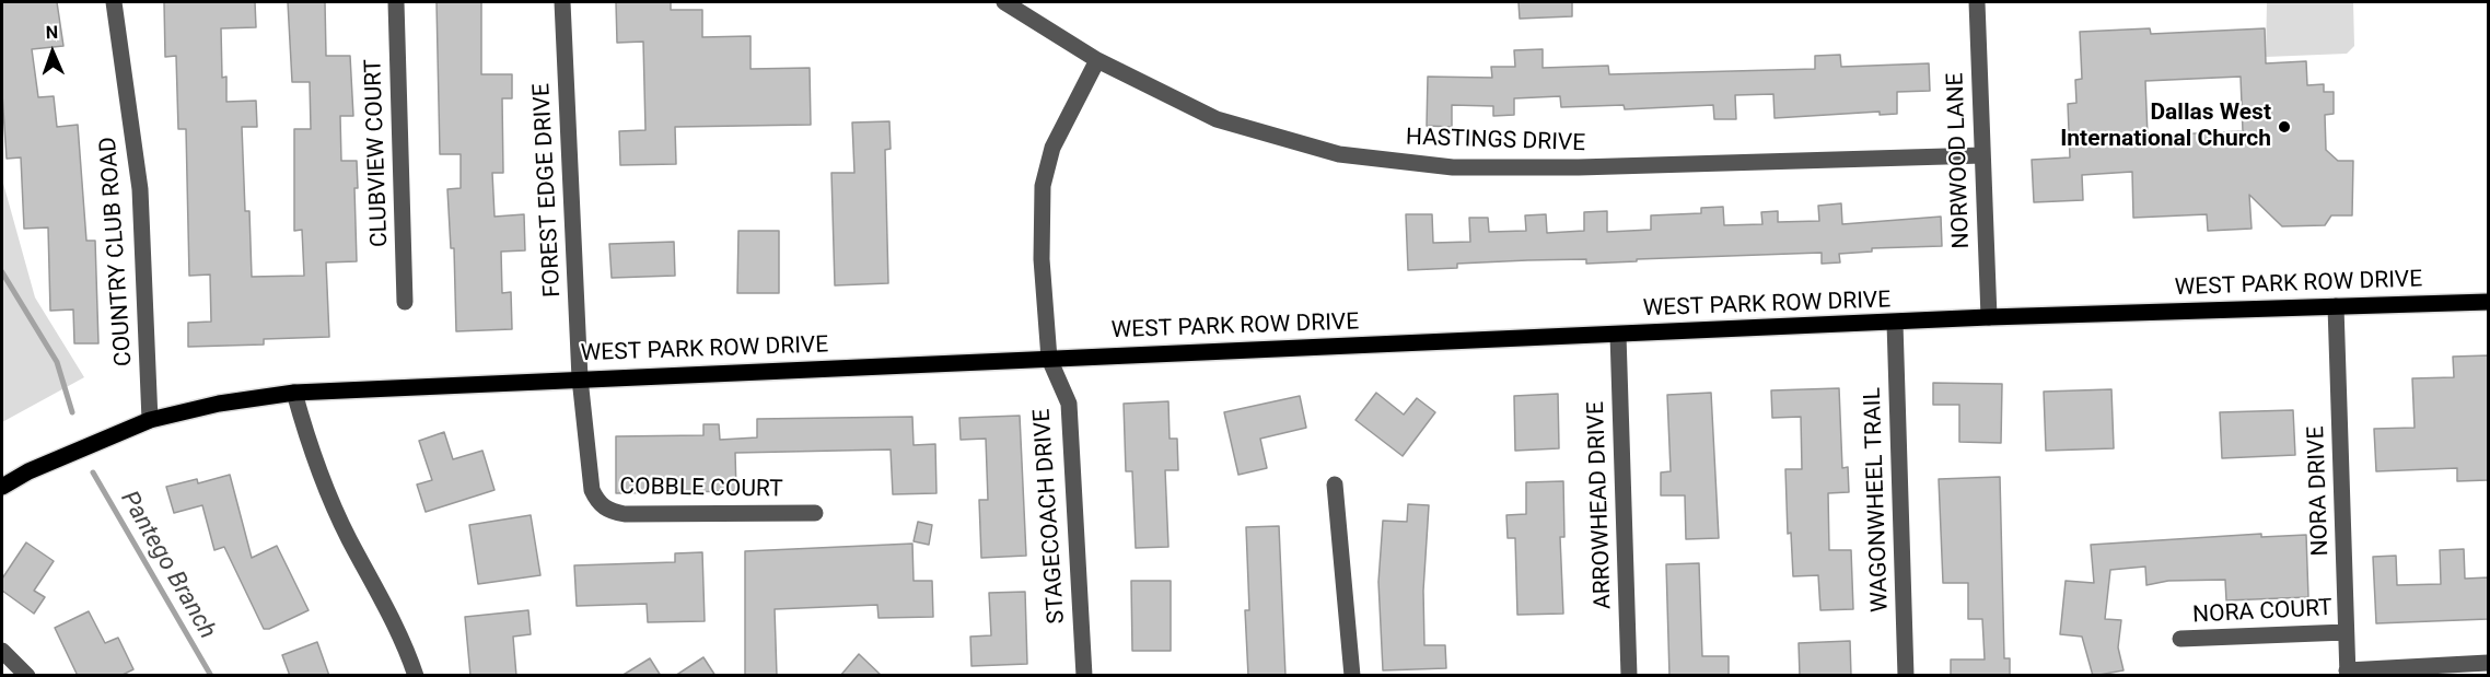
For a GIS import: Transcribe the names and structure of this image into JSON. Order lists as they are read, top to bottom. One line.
{"streets":{"main road":["WEST PARK ROW DRIVE"],"street":["HASTINGS DRIVE","CLUBVIEW COURT","NORWOOD LANE","FOREST EDGE DRIVE","COUNTRY CLUB ROAD","COBBLE COURT","NORA DRIVE","WAGONWHEEL TRAIL","ARROWHEAD DRIVE","STAGECOACH DRIVE","NORA COURT"]},"crossings":[["HASTINGS DRIVE","NORWOOD LANE"],["HASTINGS DRIVE","STAGECOACH DRIVE"],["NORWOOD LANE","WEST PARK ROW DRIVE"],["FOREST EDGE DRIVE","WEST PARK ROW DRIVE"],["FOREST EDGE DRIVE","COBBLE COURT"],["COUNTRY CLUB ROAD","WEST PARK ROW DRIVE"],["WEST PARK ROW DRIVE","COBBLE COURT"],["WEST PARK ROW DRIVE","NORA DRIVE"],["WEST PARK ROW DRIVE","WAGONWHEEL TRAIL"],["WEST PARK ROW DRIVE","ARROWHEAD DRIVE"],["WEST PARK ROW DRIVE","STAGECOACH DRIVE"],["NORA DRIVE","NORA COURT"]],"water":["Pantego Branch"],"places":["Dallas West International Church"],"north":"top"}
